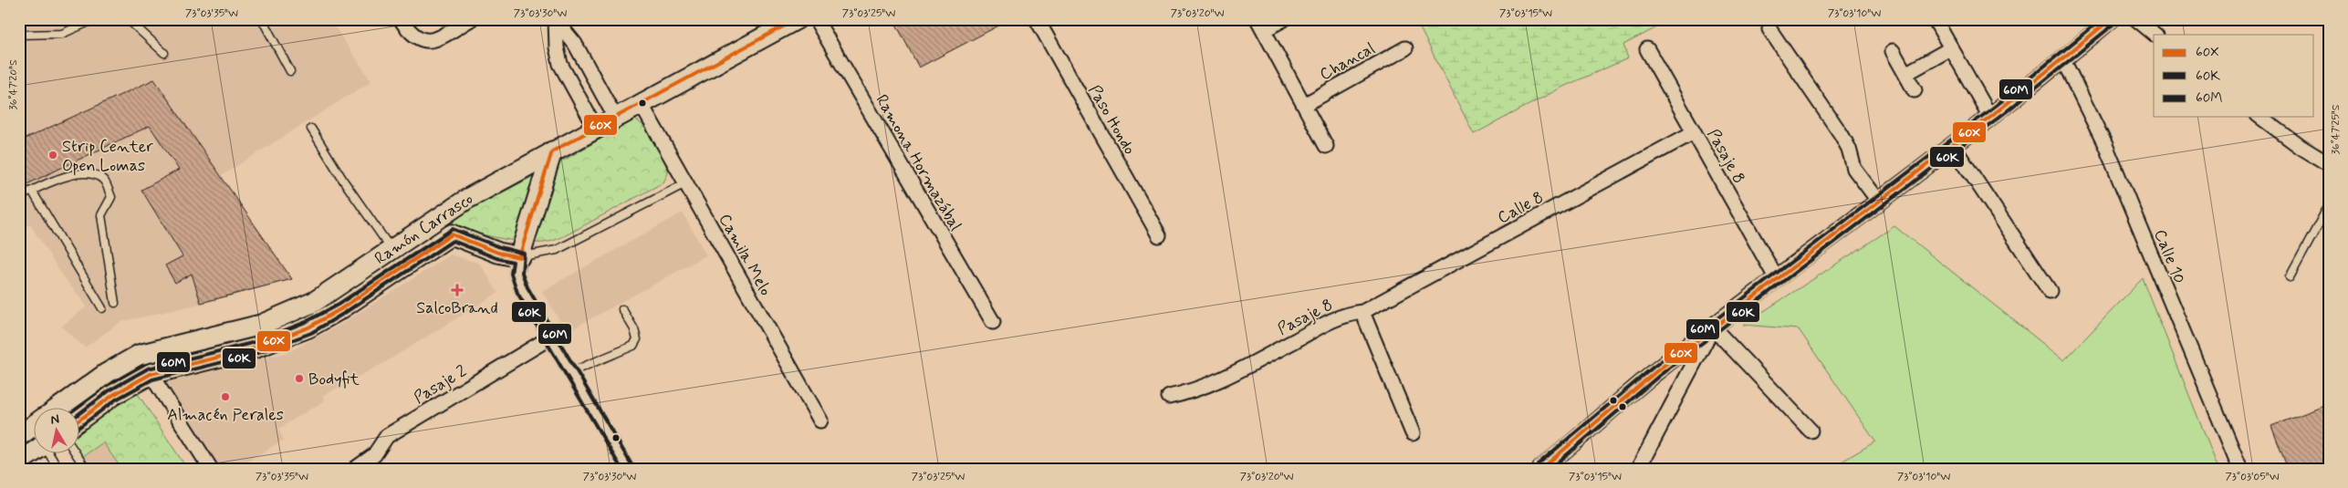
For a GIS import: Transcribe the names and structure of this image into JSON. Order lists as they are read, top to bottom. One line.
{"streets":{"main road":["Ramón Carrasco"],"street":["Chancal","Paso Hondo","Pasaje 8","Ramona Hormazábal","Calle 8","Camila Melo","Calle 10","Pasaje 2"]},"crossings":[["Pasaje 8","Calle 8"],["Ramón Carrasco","Camila Melo"]],"places":{"other":["Strip Center Open Lomas","Bodyfit","Almacén Perales"],"health":["SalcoBrand"]},"lines":["transit line 60X","transit line 60M","transit line 60K"],"legend":["60X","60K","60M"],"north":"top","coordinates":["73°03'35\"W","73°03'30\"W","73°03'25\"W","73°03'20\"W","73°03'15\"W","73°03'10\"W","36°47'20\"S","36°47'25\"S","73°03'05\"W"]}
